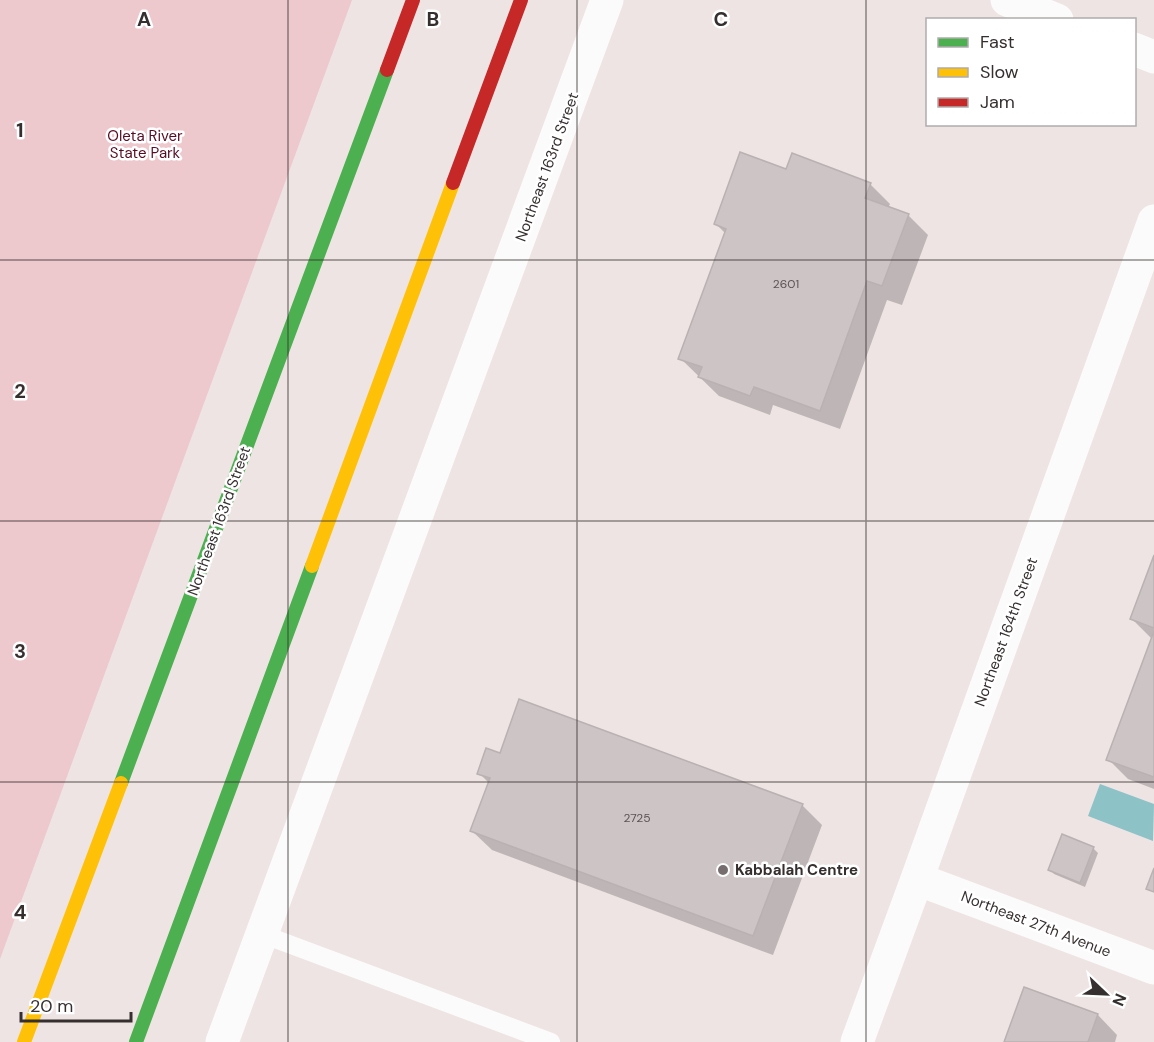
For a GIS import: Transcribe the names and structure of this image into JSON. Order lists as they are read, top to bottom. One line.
{"streets":{"main road":["Northeast 163rd Street"],"street":["Northeast 164th Street","Northeast 27th Avenue"]},"crossings":[["Northeast 164th Street","Northeast 27th Avenue"]],"parks":["Oleta River State Park"],"places":["Kabbalah Centre"],"house_numbers":["2601","2725"],"legend":["Fast","Slow","Jam"],"scale_bar":"20 m","north":"bottom right","grid":{"columns":["A","B","C"],"rows":["1","2","3","4"]}}
